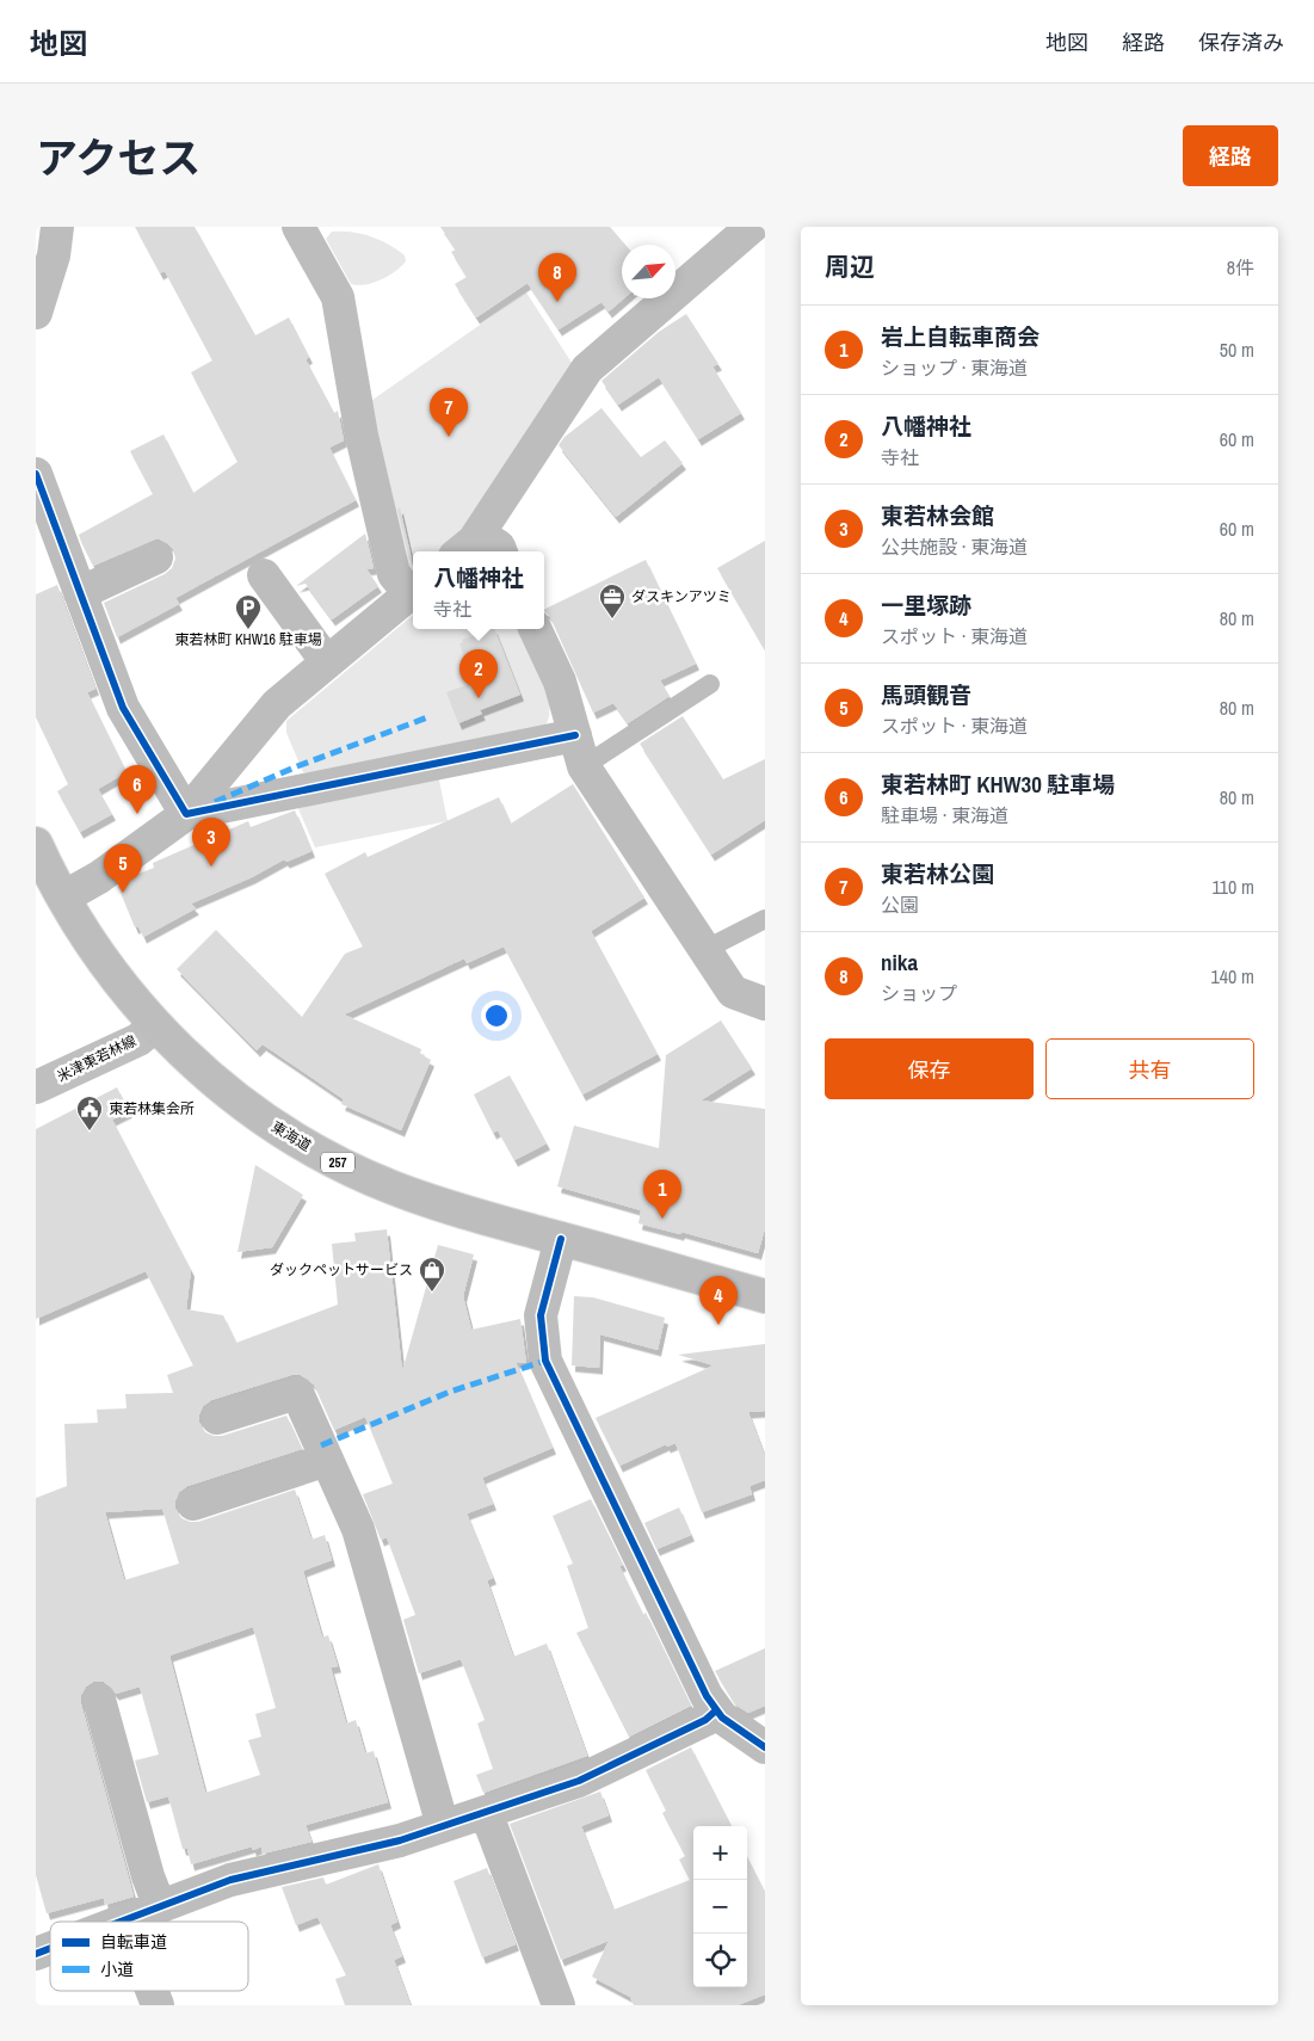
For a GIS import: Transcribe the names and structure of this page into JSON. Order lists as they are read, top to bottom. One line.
{"streets":{"main road":["米津東若林線","東海道","257"]},"crossings":[["米津東若林線","東海道"]],"places":{"office":["ダスキンアツミ"],"parking":["東若林町 KHW16 駐車場"],"public building":["東若林集会所"],"shop":["ダックペットサービス"]},"legend":["自転車道","小道"],"north":"top right","page":{"header":"地図","nav":["地図","経路","保存済み"],"title":"アクセス","buttons":["経路",["保存","共有"]],"heading":["周辺","8件"],"pins":["8","7","2","6","3","5","1","4"],"list":[{"mark":"1","name":"岩上自転車商会","note":"ショップ · 東海道","value":"50 m"},{"mark":"2","name":"八幡神社","note":"寺社","value":"60 m"},{"mark":"3","name":"東若林会館","note":"公共施設 · 東海道","value":"60 m"},{"mark":"4","name":"一里塚跡","note":"スポット · 東海道","value":"80 m"},{"mark":"5","name":"馬頭観音","note":"スポット · 東海道","value":"80 m"},{"mark":"6","name":"東若林町 KHW30 駐車場","note":"駐車場 · 東海道","value":"80 m"},{"mark":"7","name":"東若林公園","note":"公園","value":"110 m"},{"mark":"8","name":"nika","note":"ショップ","value":"140 m"}],"popup":["八幡神社","寺社"],"map_buttons":["+","−"]}}
